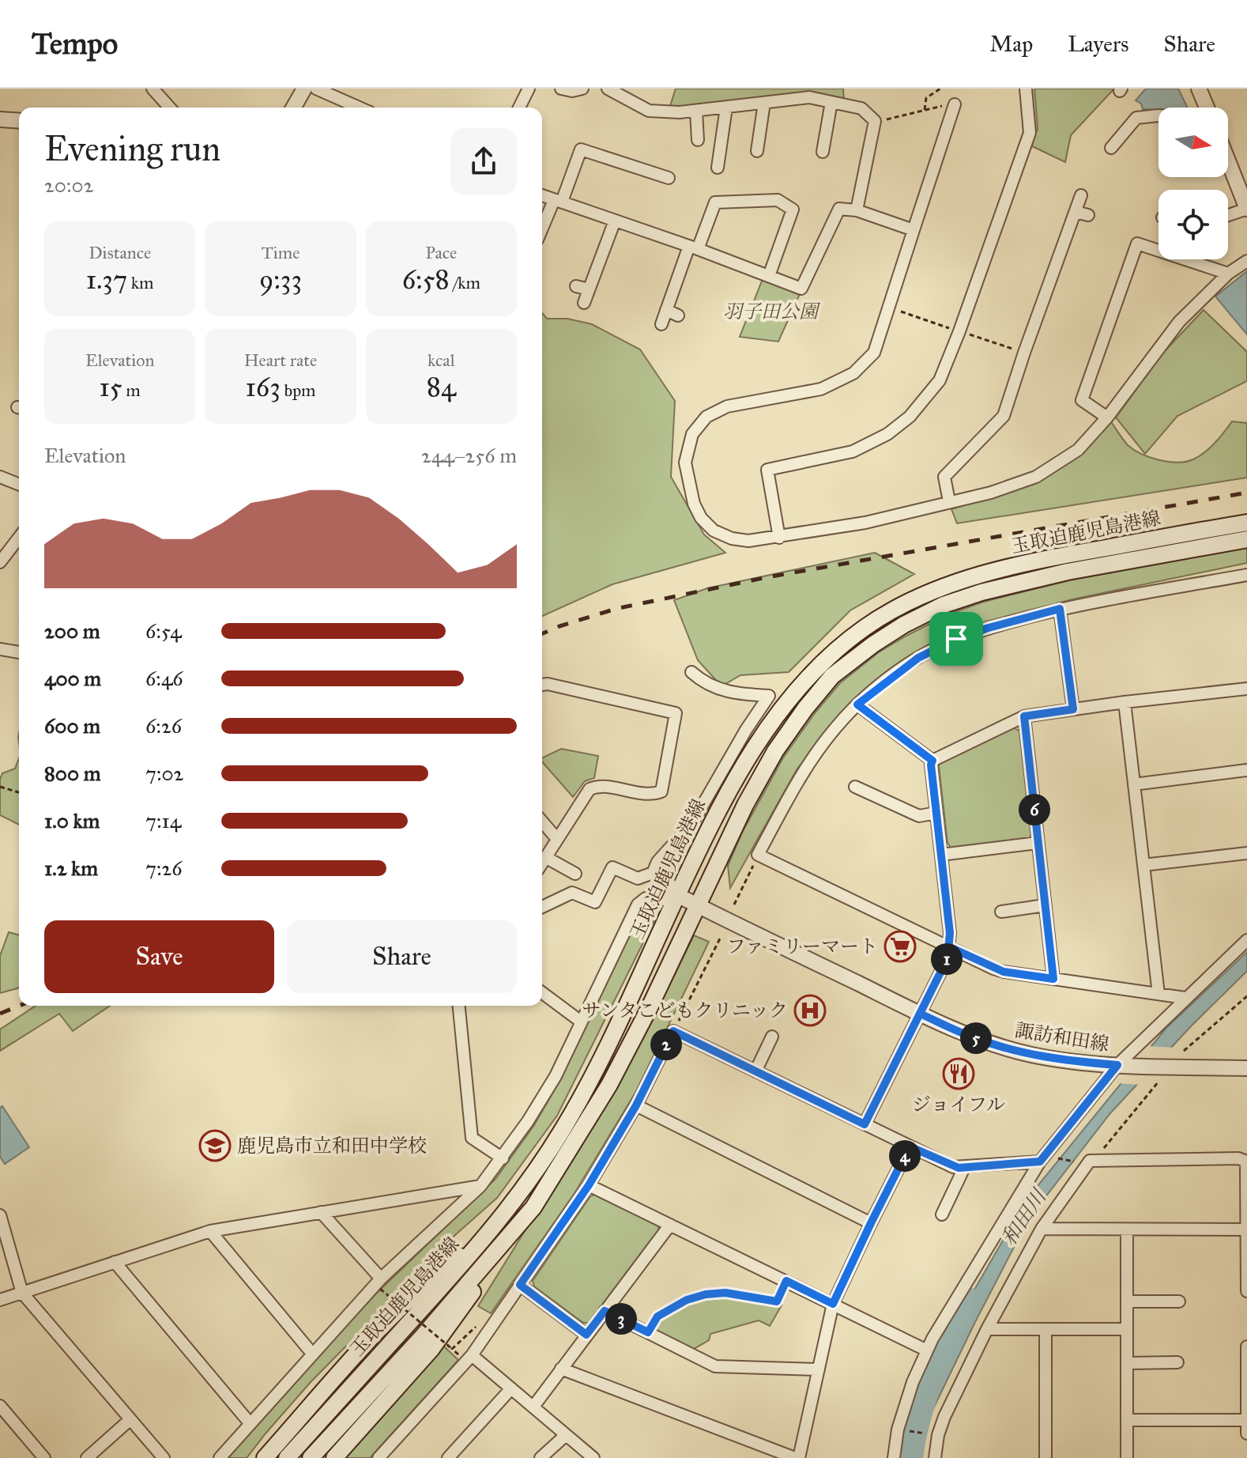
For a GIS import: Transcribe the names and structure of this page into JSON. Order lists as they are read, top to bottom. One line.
{"streets":{"main road":["玉取迫鹿児島港線"],"street":["諏訪和田線"]},"crossings":[["玉取迫鹿児島港線","諏訪和田線"]],"water":["和田川"],"parks":["羽子田公園"],"places":{"supermarket":["ファミリーマート"],"hospital":["サンタこどもクリニック"],"restaurant":["ジョイフル"],"school or university":["鹿児島市立和田中学校"]},"north":"right","page":{"header":"Tempo","nav":["Map","Layers","Share"],"heading":["Evening run","20:02"],"stats":[["Distance","1.37 km"],["Time","9:33"],["Pace","6:58 /km"],["Elevation","15 m"],["Heart rate","163 bpm"],["kcal","84"]],"chart":["Elevation","244–256 m"],"list":[{"name":"200 m","note":"6:54"},{"name":"400 m","note":"6:46"},{"name":"600 m","note":"6:26"},{"name":"800 m","note":"7:02"},{"name":"1.0 km","note":"7:14"},{"name":"1.2 km","note":"7:26"}],"pins":["6","1","5","2","4","3"],"buttons":["Save","Share"]}}
